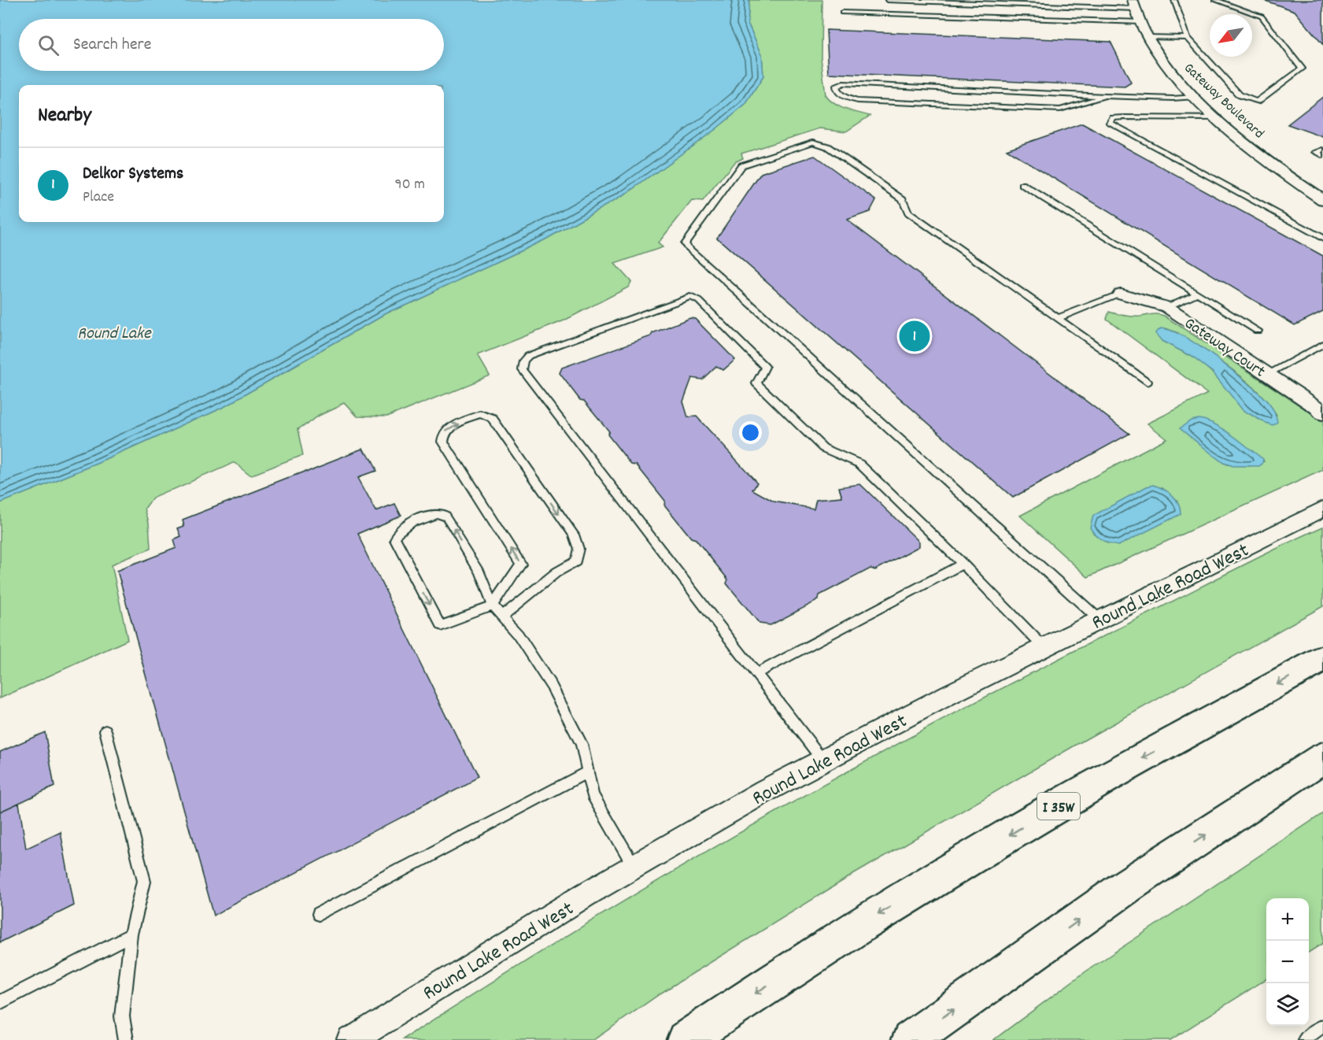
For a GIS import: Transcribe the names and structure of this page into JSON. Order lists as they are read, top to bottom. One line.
{"streets":{"highway":["I 35W"],"street":["Gateway Boulevard","Gateway Court","Round Lake Road West"]},"water":["Round Lake"],"north":"bottom left","page":{"search":"Search here","heading":"Nearby","list":[{"mark":"1","name":"Delkor Systems","note":"Place","value":"90 m"}],"pins":"1","map_buttons":["+","−"]}}
